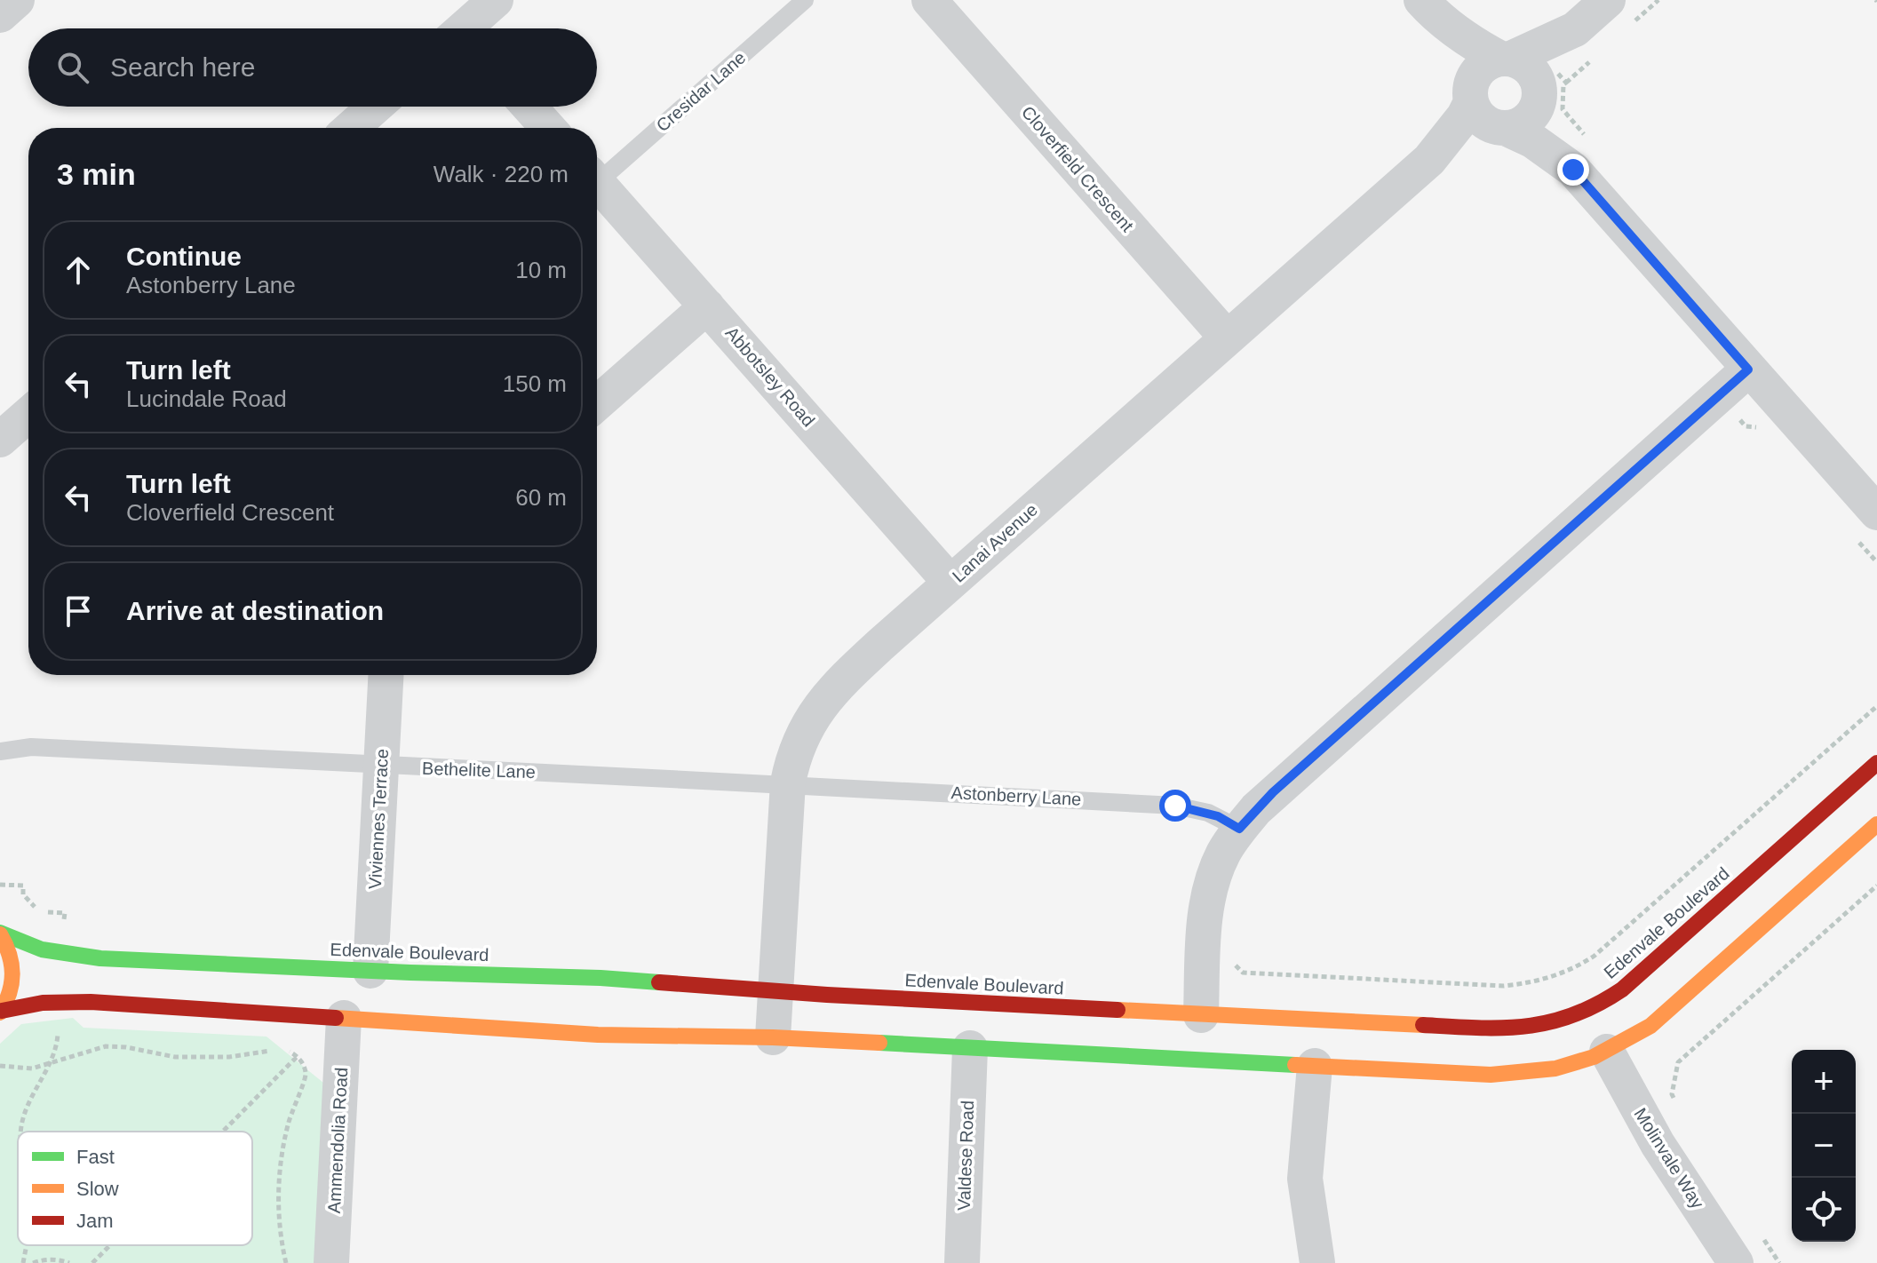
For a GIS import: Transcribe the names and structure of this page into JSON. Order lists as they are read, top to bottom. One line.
{"streets":{"street":["Cloverfield Crescent","Abbotsley Road","Lanai Avenue","Viviennes Terrace","Edenvale Boulevard","Ammendolia Road","Valdese Road","Molinvale Way"],"lane":["Cresidar Lane","Bethelite Lane","Astonberry Lane"]},"crossings":[["Cloverfield Crescent","Lanai Avenue"],["Abbotsley Road","Lanai Avenue"],["Lanai Avenue","Bethelite Lane"],["Lanai Avenue","Astonberry Lane"],["Lanai Avenue","Edenvale Boulevard"],["Bethelite Lane","Astonberry Lane"],["Bethelite Lane","Viviennes Terrace"],["Viviennes Terrace","Edenvale Boulevard"],["Edenvale Boulevard","Ammendolia Road"],["Edenvale Boulevard","Valdese Road"],["Edenvale Boulevard","Molinvale Way"]],"legend":["Fast","Slow","Jam"],"page":{"search":"Search here","heading":["3 min","Walk · 220 m"],"list":[["Continue","Astonberry Lane","10 m"],["Turn left","Lucindale Road","150 m"],["Turn left","Cloverfield Crescent","60 m"],"Arrive at destination"],"map_buttons":["+","−"]}}
